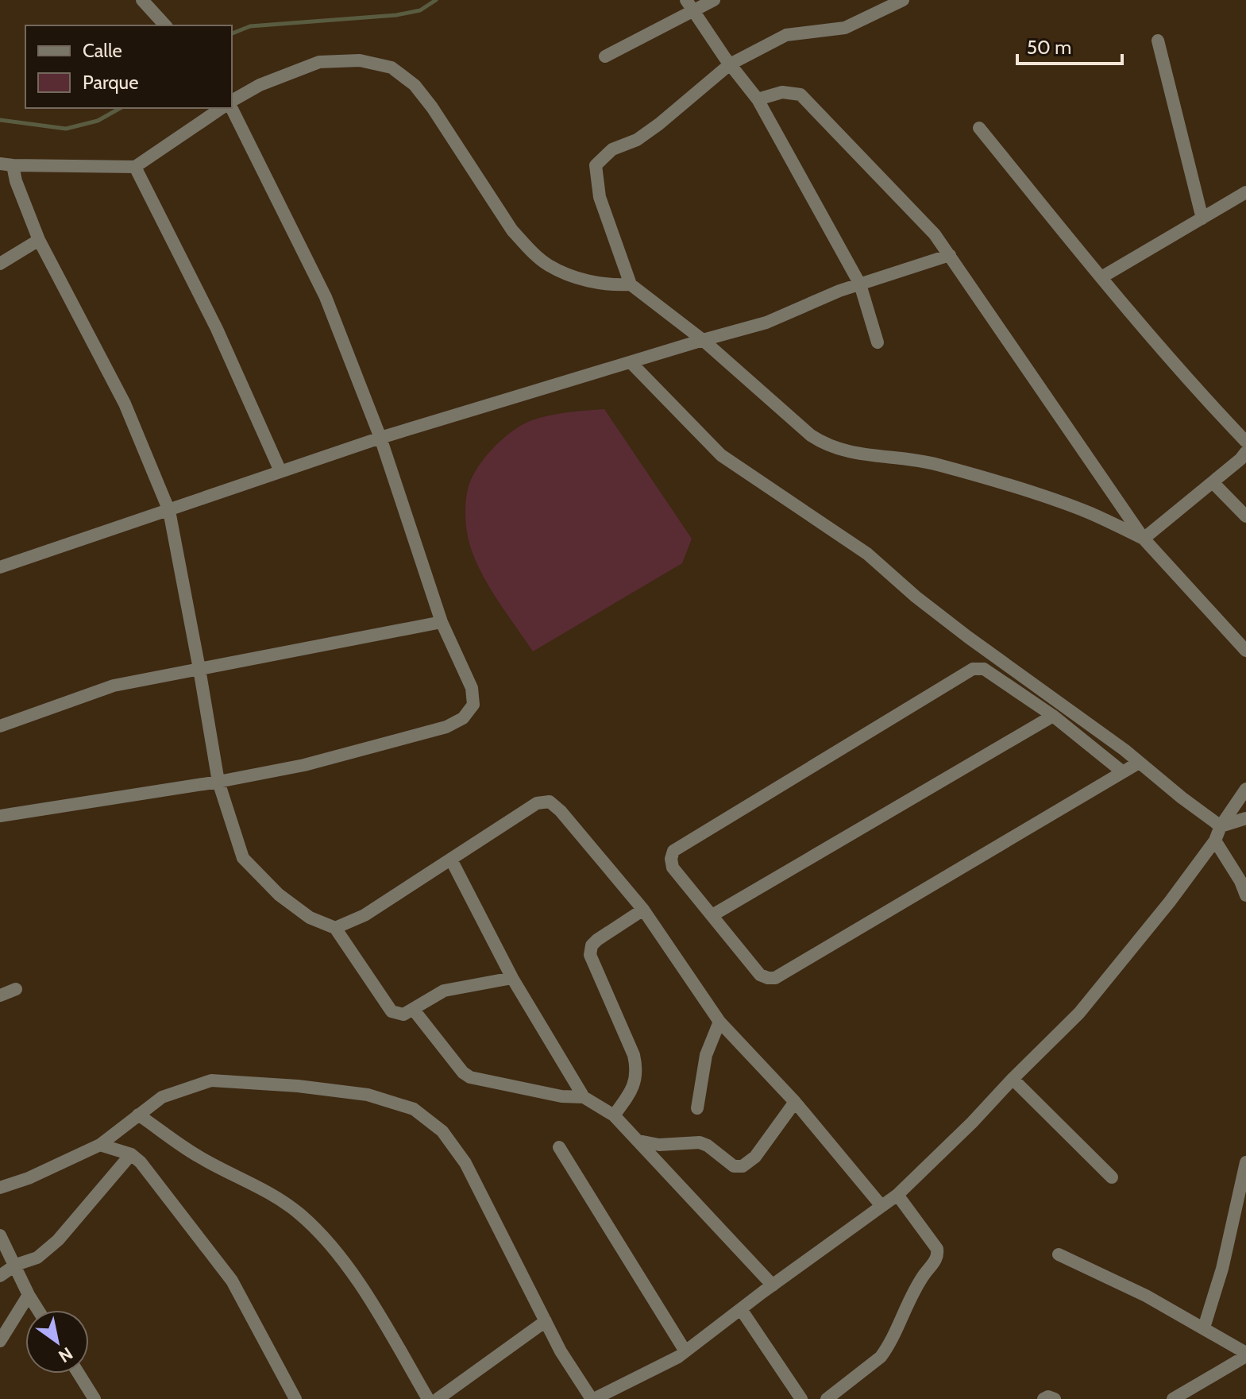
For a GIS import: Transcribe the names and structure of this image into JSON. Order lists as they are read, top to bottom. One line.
{"legend":["Calle","Parque"],"scale_bar":"50 m","north":"bottom right"}
